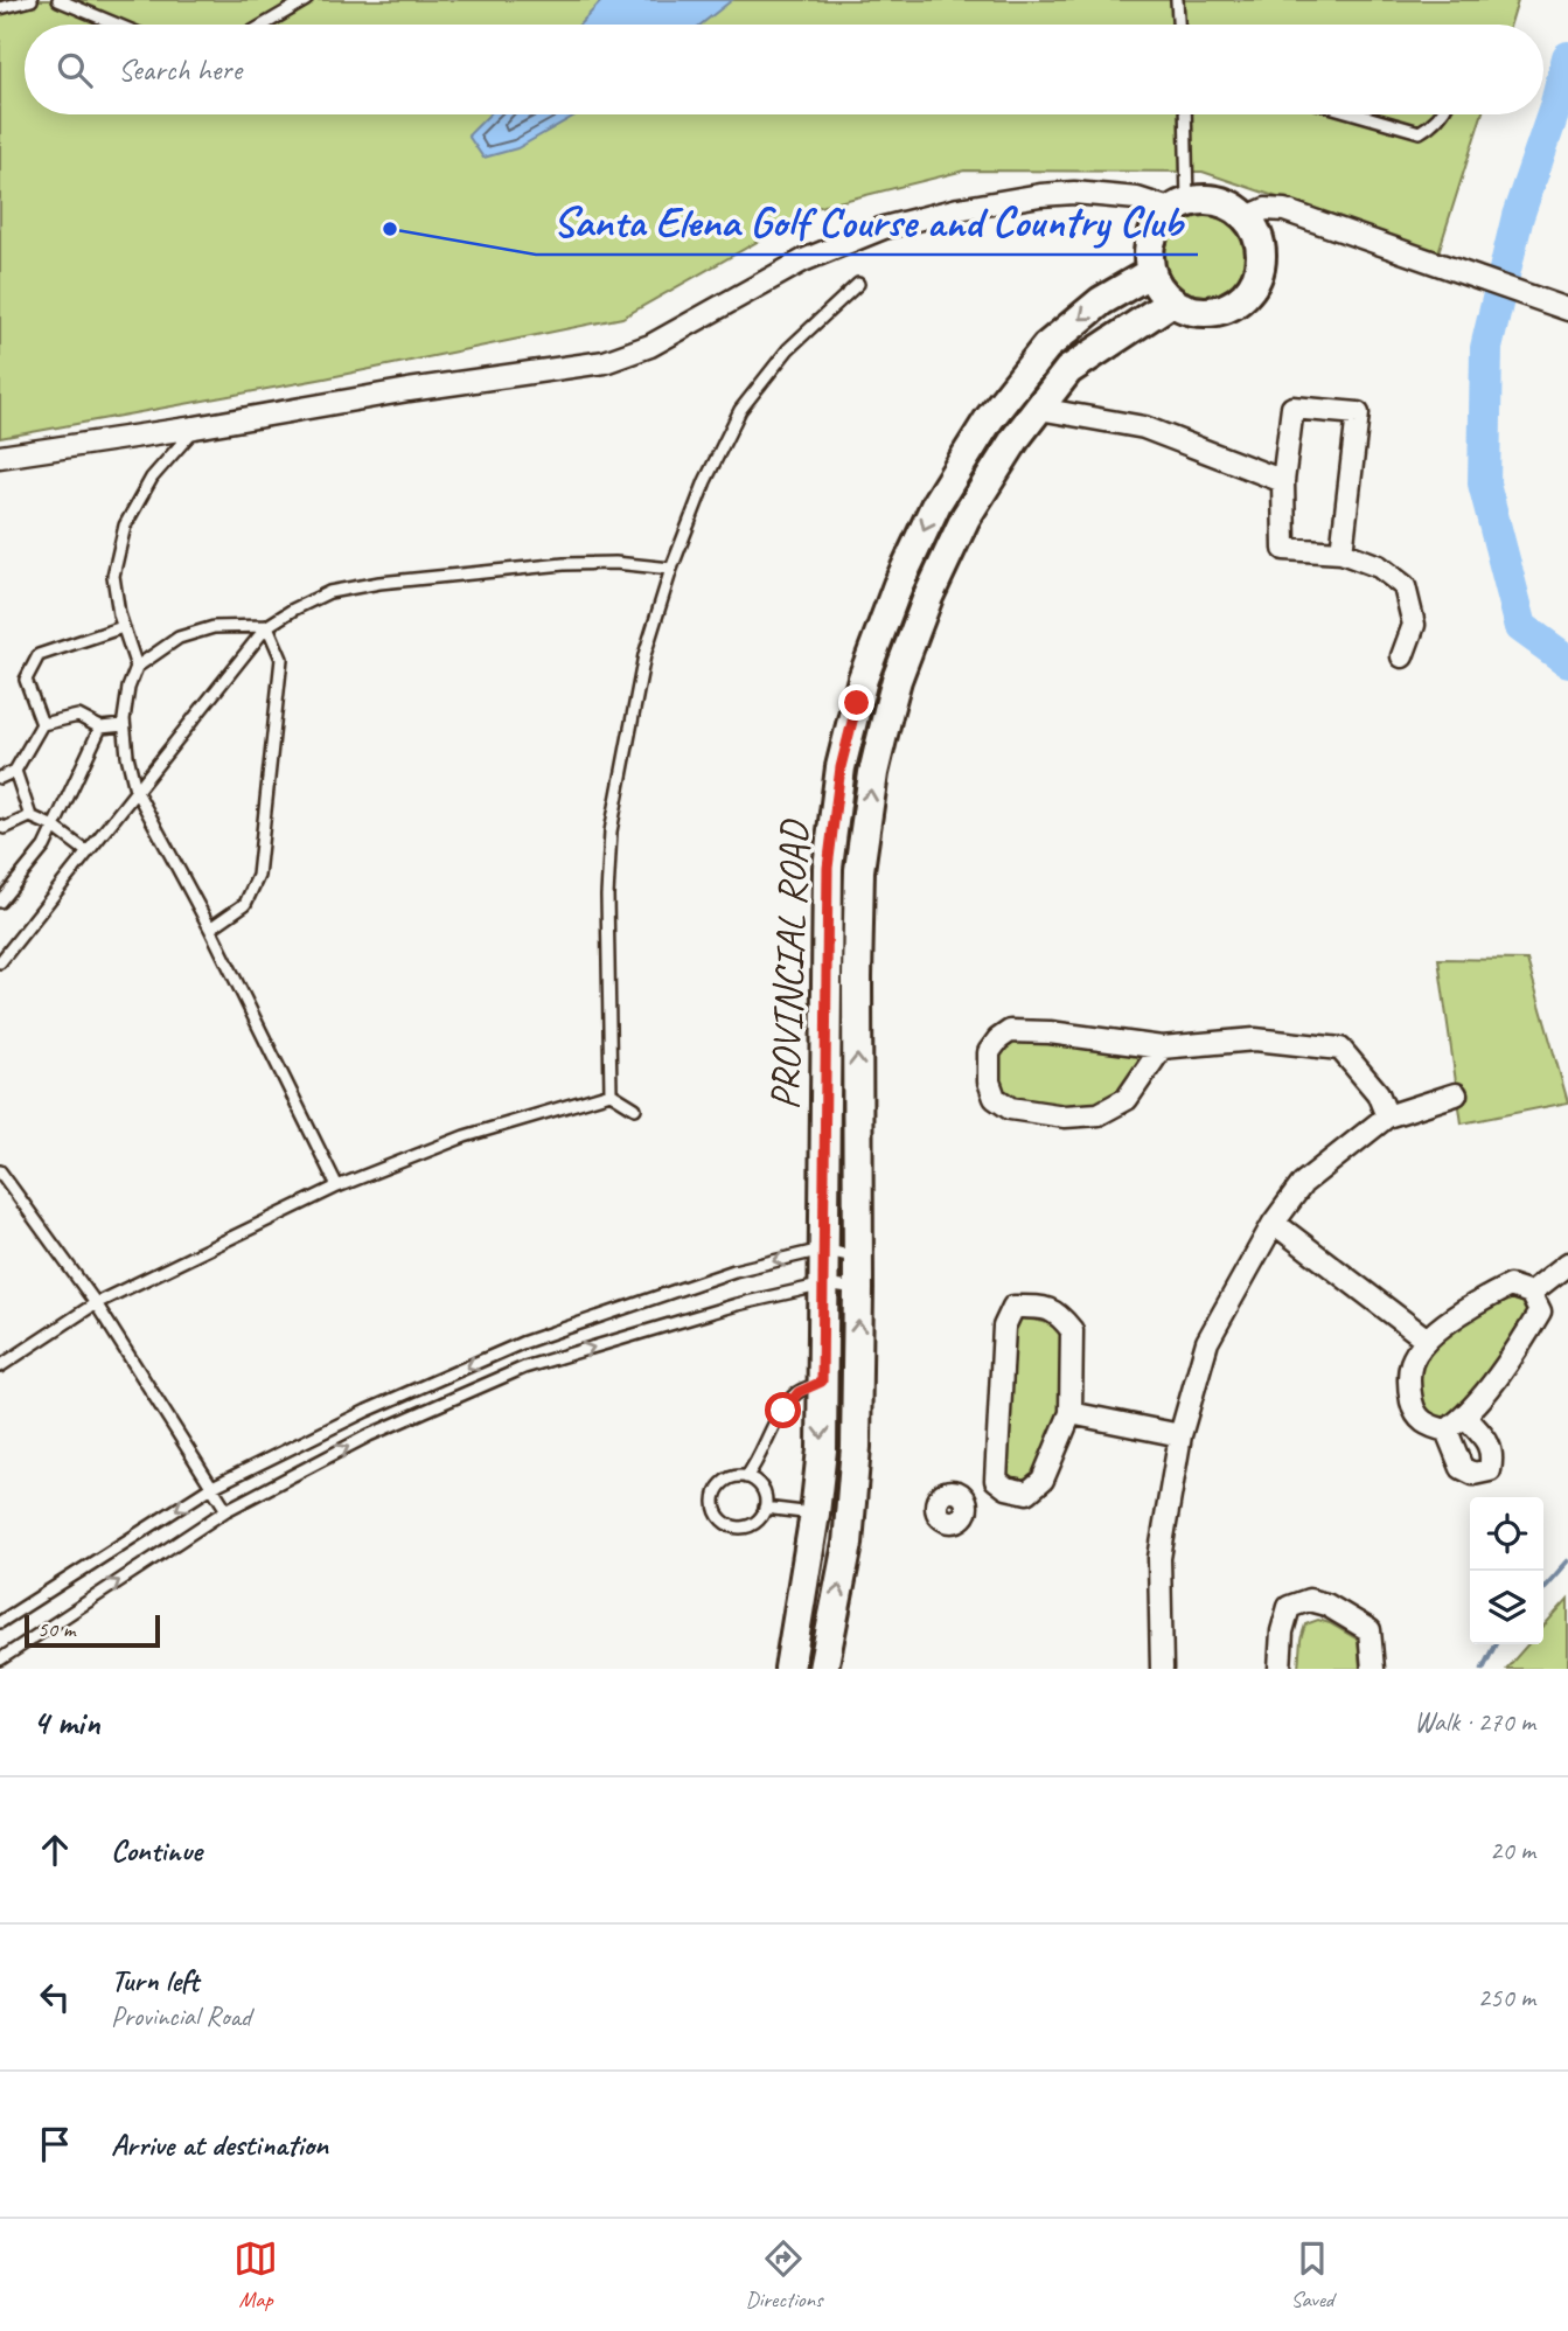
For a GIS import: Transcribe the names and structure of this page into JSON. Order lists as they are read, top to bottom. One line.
{"streets":{"street":["PROVINCIAL ROAD"]},"places":["Santa Elena Golf Course and Country Club"],"scale_bar":"50 m","page":{"search":"Search here","scale":"50 m","heading":["4 min","Walk · 270 m"],"list":[["Continue","20 m"],["Turn left","Provincial Road","250 m"],"Arrive at destination"],"nav":["Map","Directions","Saved"]}}
